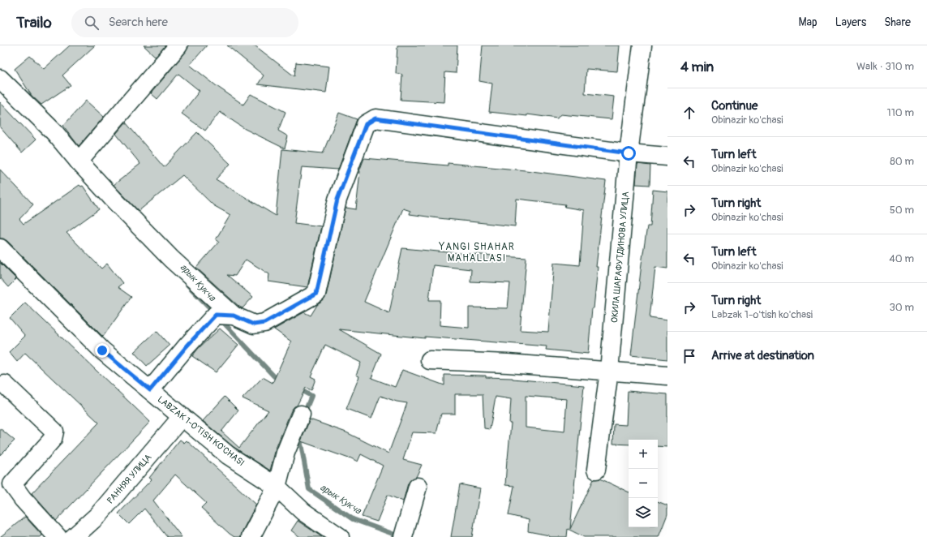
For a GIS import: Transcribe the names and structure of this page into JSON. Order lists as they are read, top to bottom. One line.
{"streets":{"street":["ОКИЛА ШАРАФУТДИНОВА УЛИЦА","LABZAK 1-O'TISH KO'CHASI","РАННЯЯ УЛИЦА"]},"crossings":[["LABZAK 1-O'TISH KO'CHASI","РАННЯЯ УЛИЦА"]],"districts":["YANGI SHAHAR MAHALLASI"],"water":["арык Кукча"],"page":{"header":"Trailo","search":"Search here","nav":["Map","Layers","Share"],"heading":["4 min","Walk · 310 m"],"list":[["Continue","Obinazir ko'chasi","110 m"],["Turn left","Obinazir ko'chasi","80 m"],["Turn right","Obinazir ko'chasi","50 m"],["Turn left","Obinazir ko'chasi","40 m"],["Turn right","Labzak 1-o'tish ko'chasi","30 m"],"Arrive at destination"],"map_buttons":["+","−"]}}
